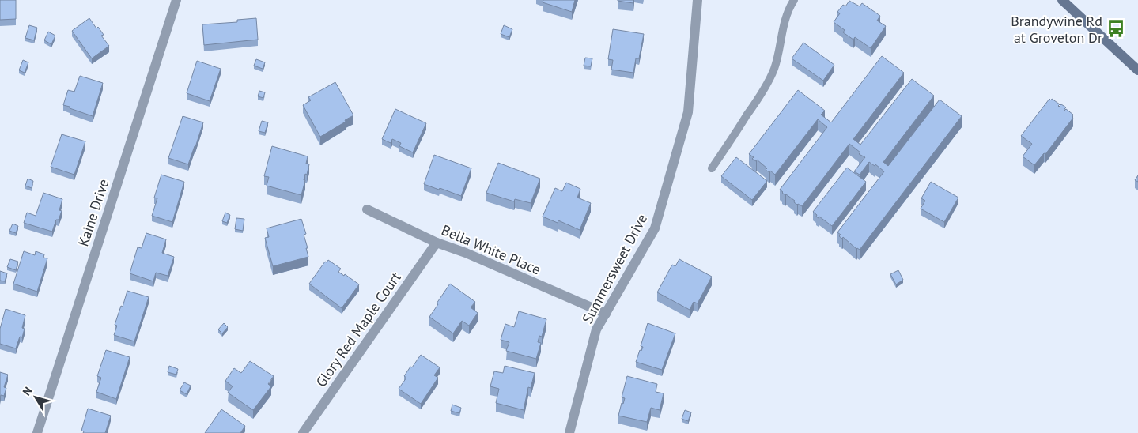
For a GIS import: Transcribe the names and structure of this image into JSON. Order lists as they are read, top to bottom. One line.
{"streets":{"street":["Kaine Drive","Bella White Place","Summersweet Drive","Glory Red Maple Court"]},"crossings":[["Bella White Place","Summersweet Drive"],["Bella White Place","Glory Red Maple Court"]],"places":{"bus stop":["Brandywine Rd at Groveton Dr"]},"north":"top left"}
